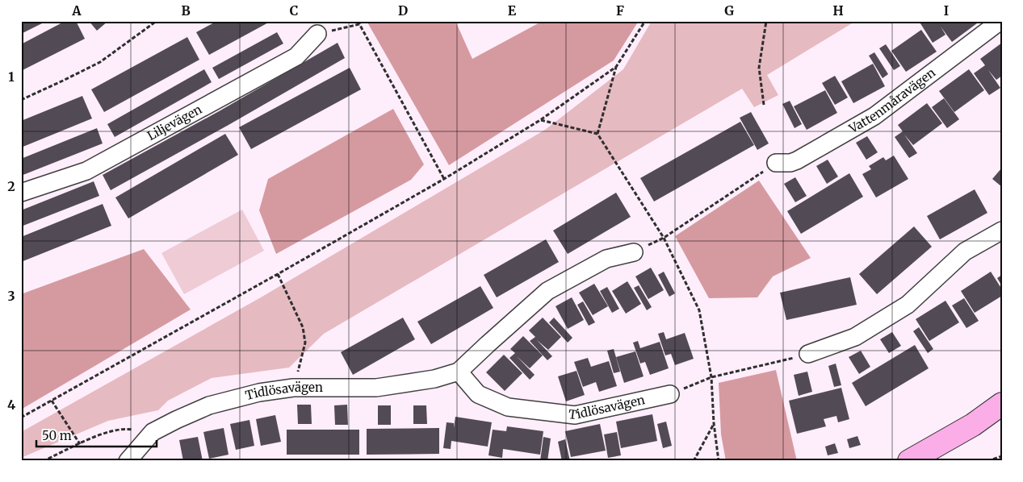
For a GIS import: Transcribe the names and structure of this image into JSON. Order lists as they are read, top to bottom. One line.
{"streets":{"street":["Vattenmåravägen","Liljevägen","Tidlösavägen"]},"scale_bar":"50 m","grid":{"columns":["A","B","C","D","E","F","G","H","I"],"rows":["1","2","3","4"]}}
